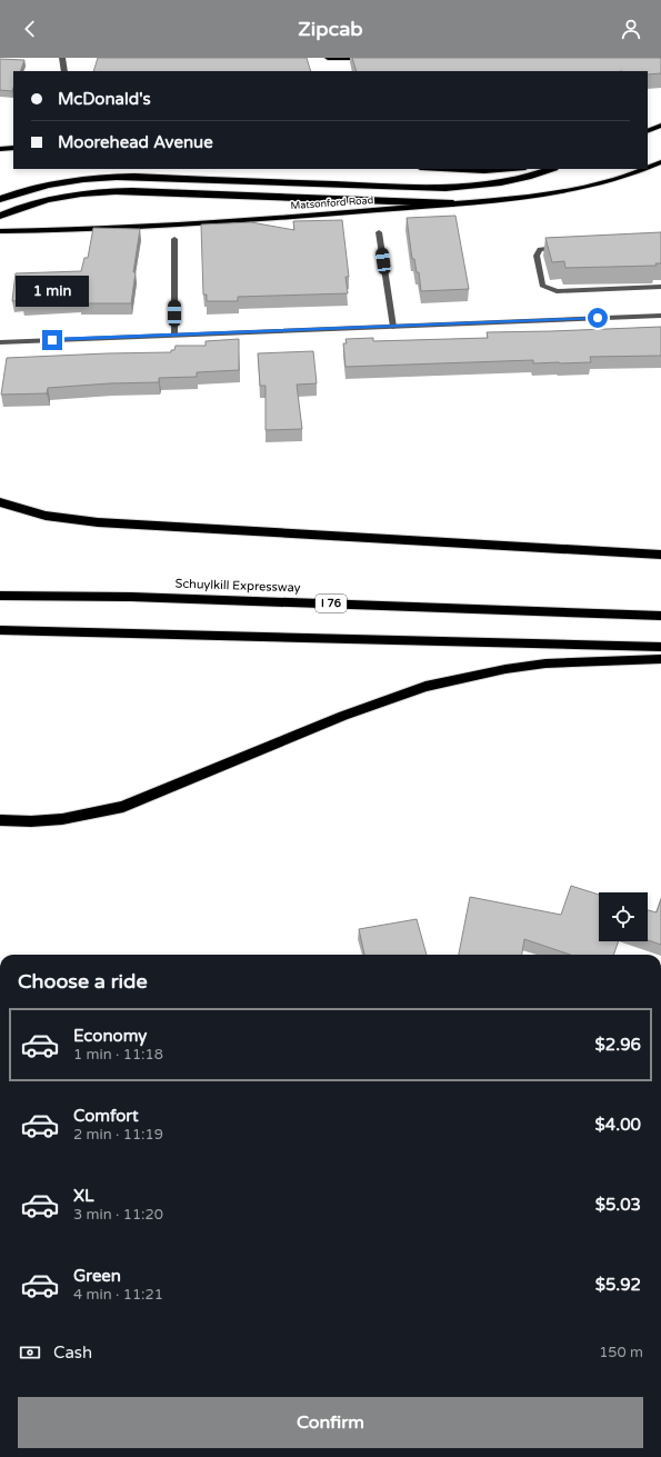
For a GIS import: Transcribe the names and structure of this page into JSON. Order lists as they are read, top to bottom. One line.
{"streets":{"highway":["Schuylkill Expressway","I 76"],"main road":["Matsonford Road"]},"page":{"header":"Zipcab","banner":["McDonald's","Moorehead Avenue"],"bubble":"1 min","heading":"Choose a ride","list":[{"name":"Economy","note":"1 min · 11:18","value":"$2.96"},{"name":"Comfort","note":"2 min · 11:19","value":"$4.00"},{"name":"XL","note":"3 min · 11:20","value":"$5.03"},{"name":"Green","note":"4 min · 11:21","value":"$5.92"}],"pay":["Cash","150 m"],"buttons":"Confirm"}}
